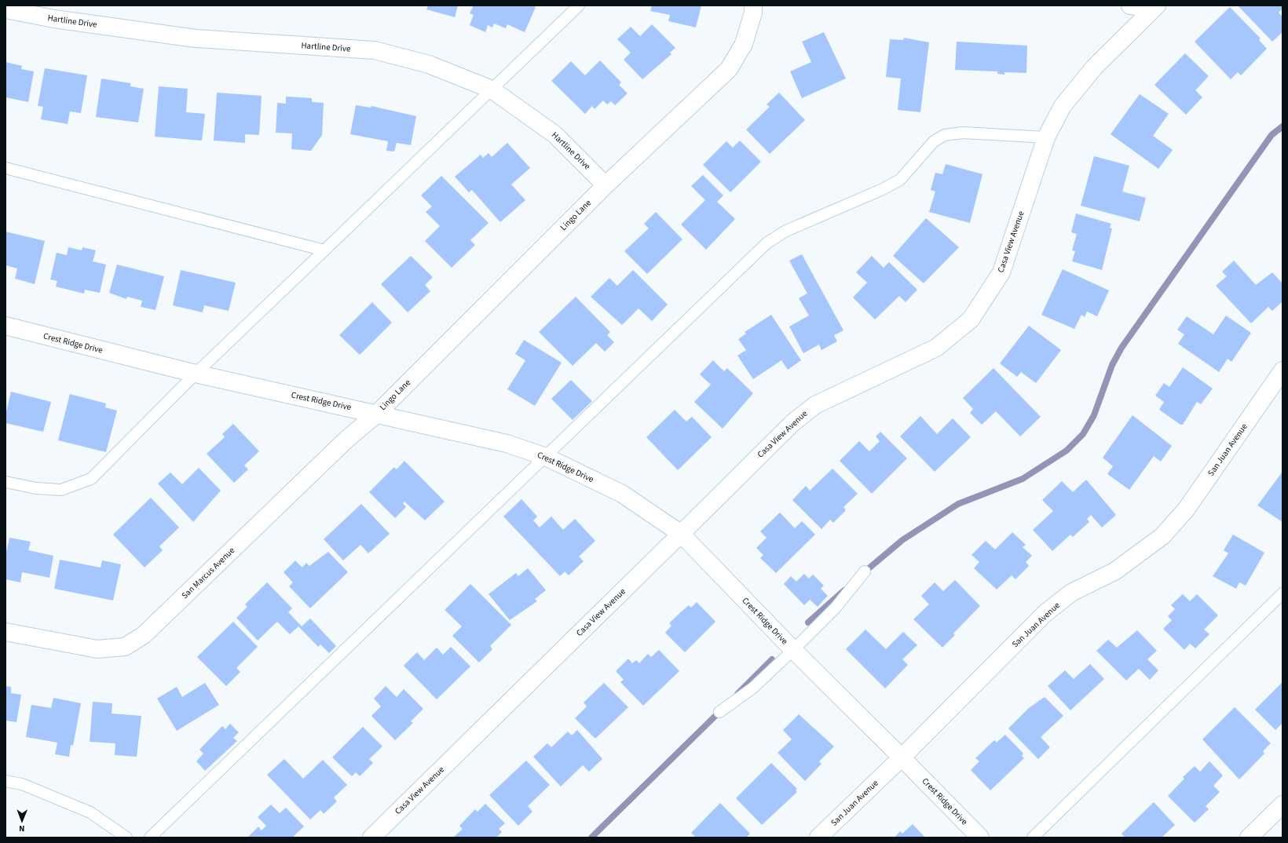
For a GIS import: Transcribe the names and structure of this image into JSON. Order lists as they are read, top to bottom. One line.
{"streets":{"street":["Hartline Drive","Lingo Lane","Casa View Avenue","Crest Ridge Drive","San Juan Avenue","San Marcus Avenue"]},"crossings":[["Hartline Drive","Lingo Lane"],["Lingo Lane","Crest Ridge Drive"],["Lingo Lane","San Marcus Avenue"],["Casa View Avenue","Crest Ridge Drive"],["Crest Ridge Drive","San Juan Avenue"],["Crest Ridge Drive","San Marcus Avenue"]],"north":"bottom"}
